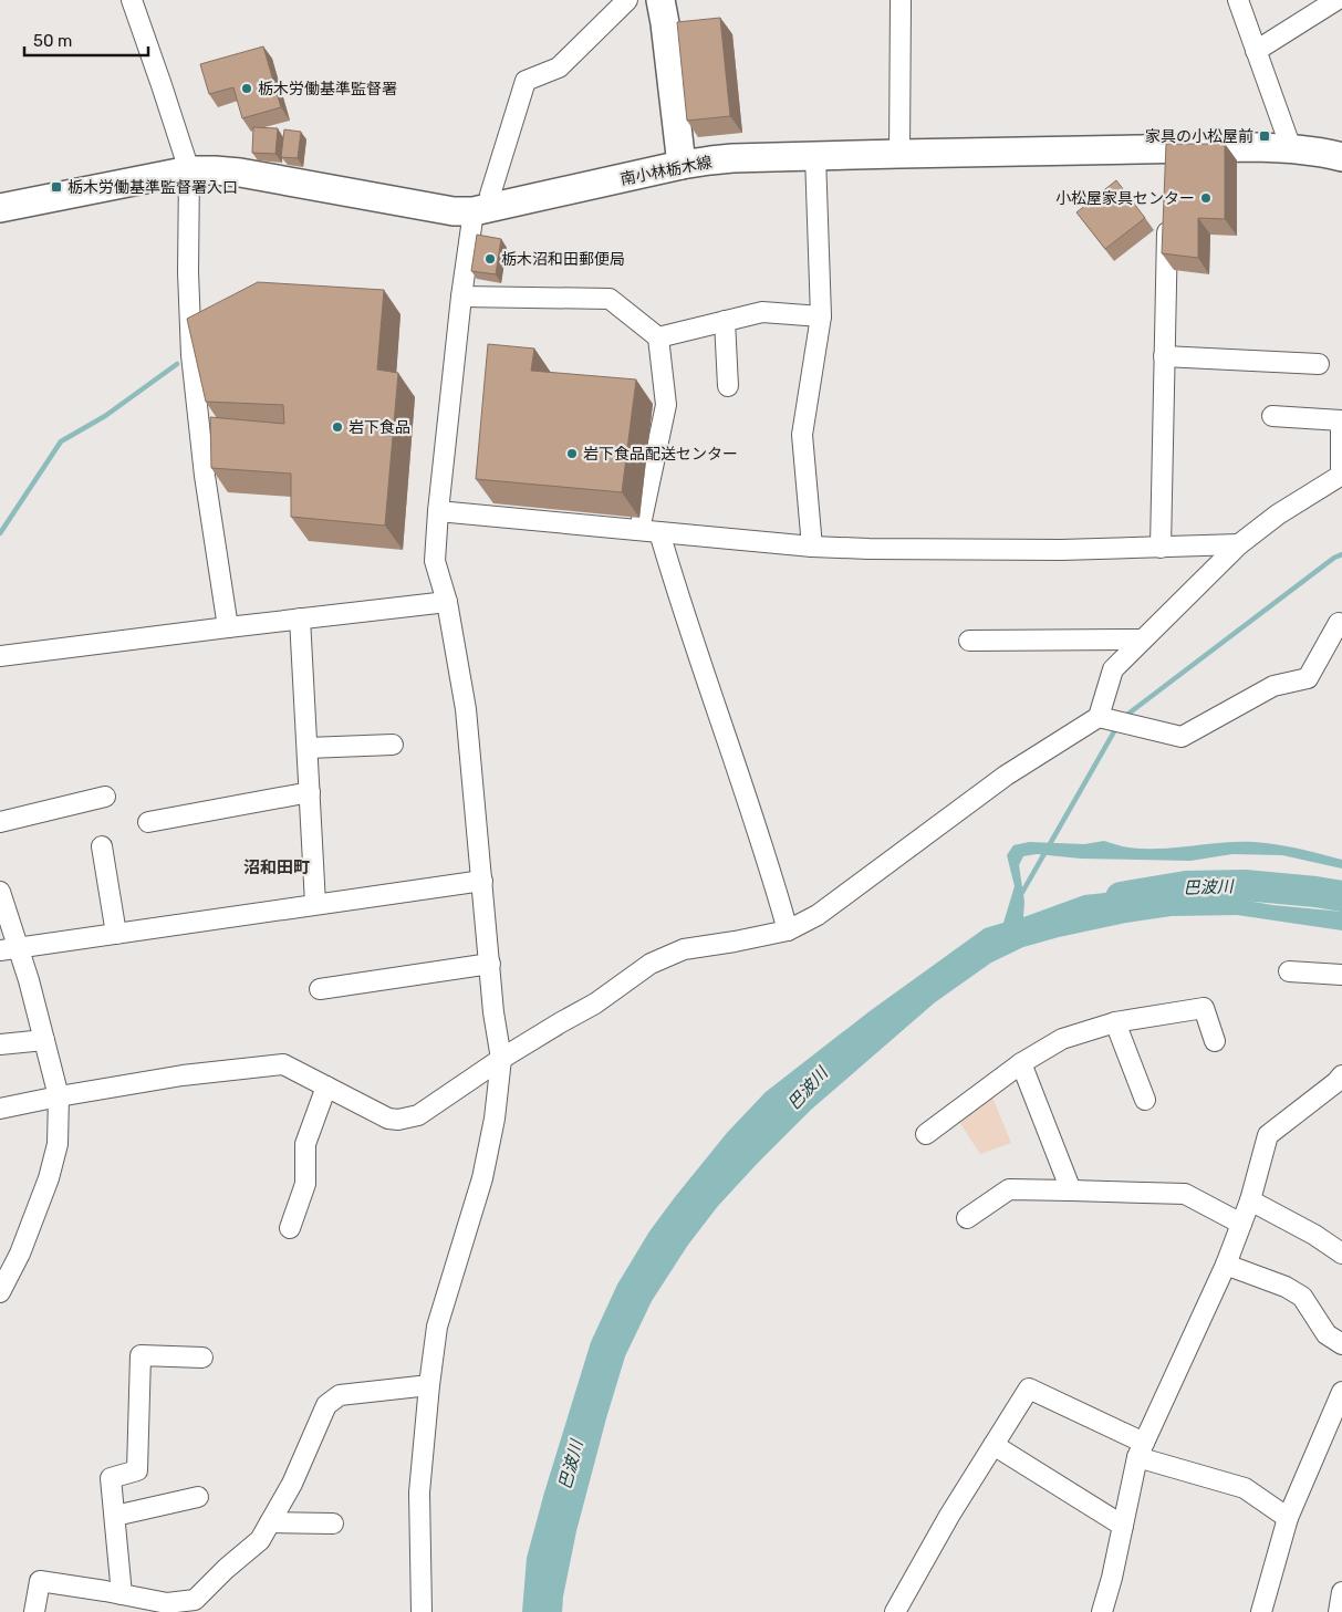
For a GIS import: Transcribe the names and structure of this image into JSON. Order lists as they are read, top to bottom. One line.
{"streets":{"main road":["南小林栃木線"]},"districts":["沼和田町"],"water":["巴波川"],"places":{"other":["栃木労働基準監督署","小松屋家具センター","栃木沼和田郵便局","岩下食品","岩下食品配送センター"],"transit":["家具の小松屋前","栃木労働基準監督署入口"]},"scale_bar":"50 m"}
